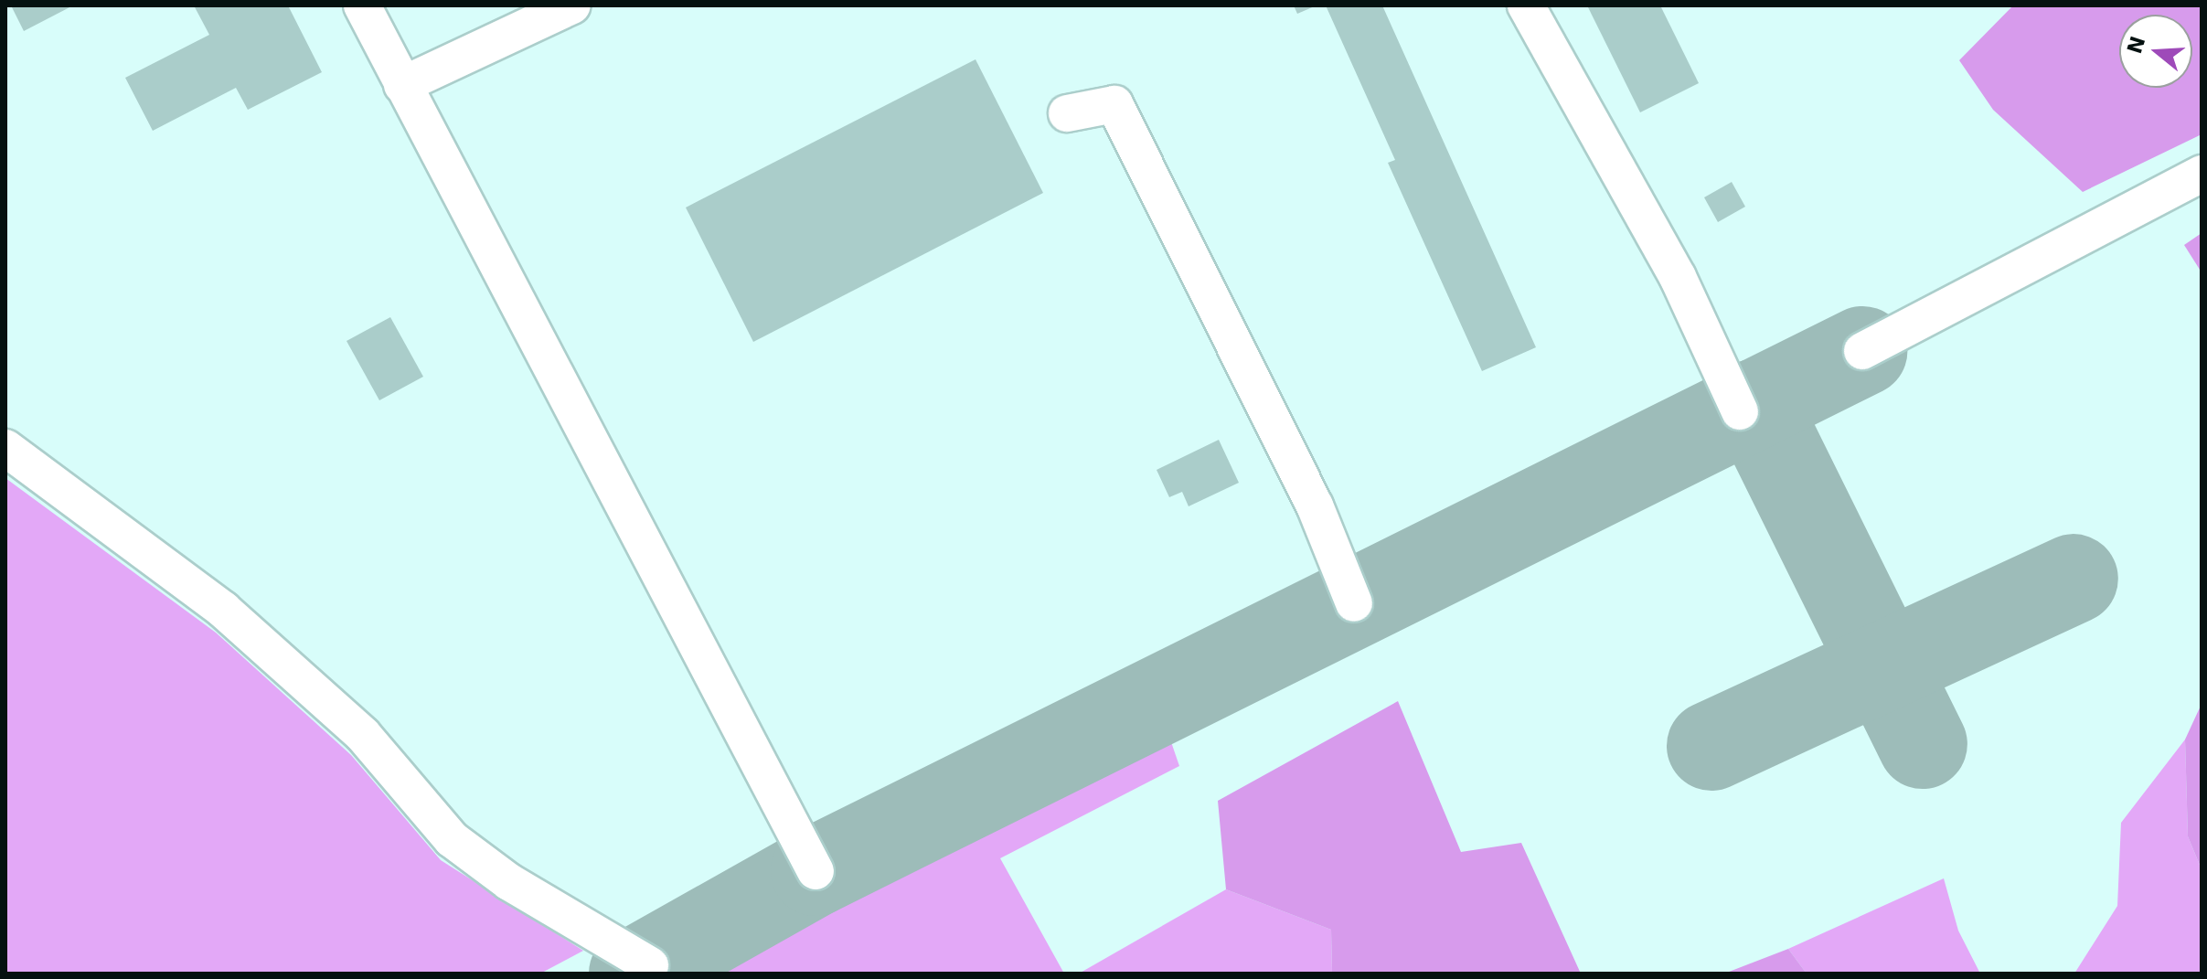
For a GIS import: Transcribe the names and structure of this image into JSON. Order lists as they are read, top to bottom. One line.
{"north":"left"}
